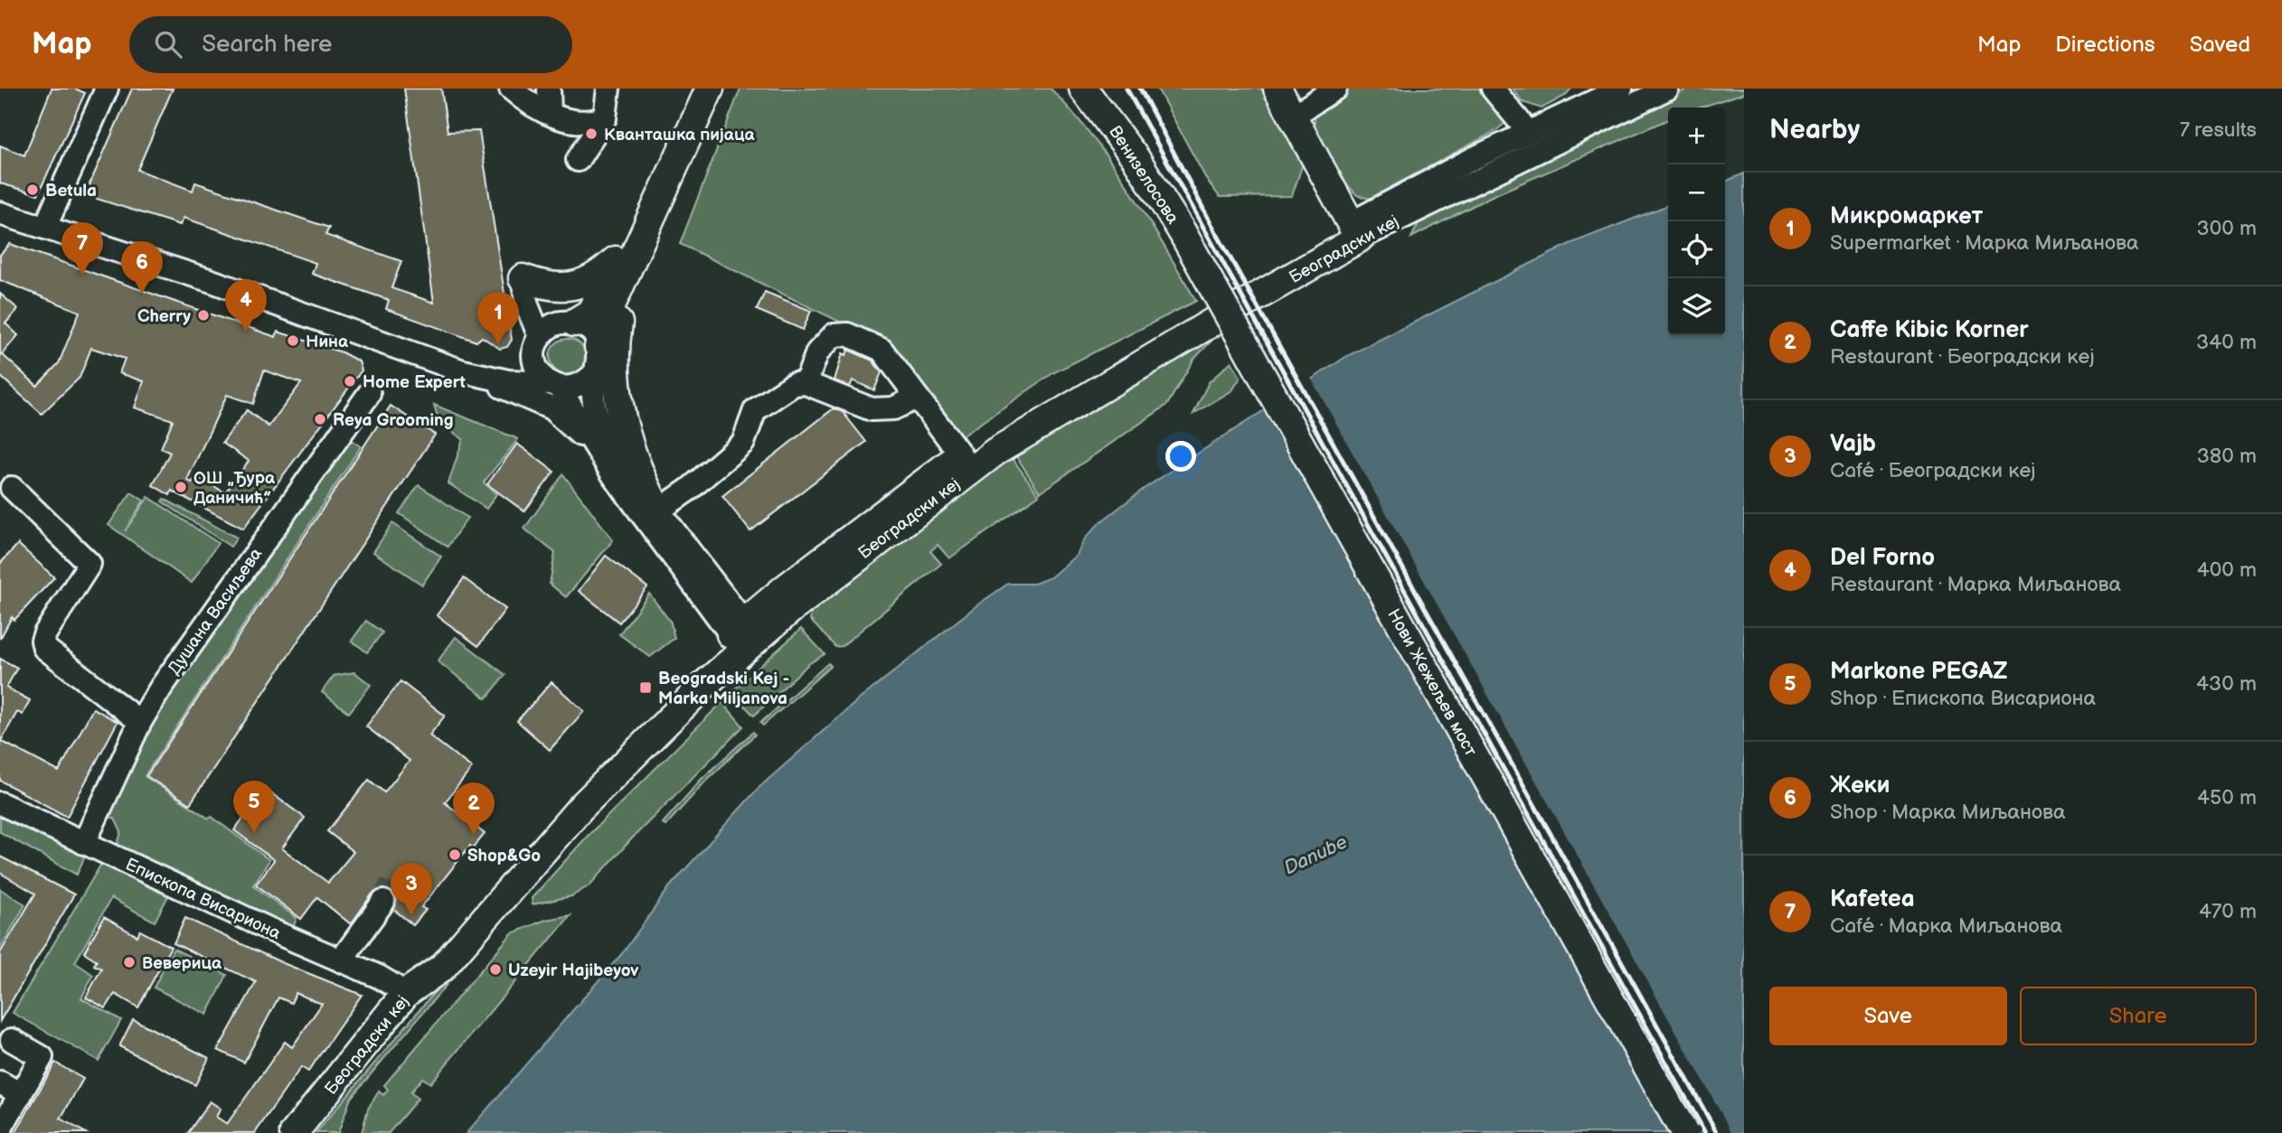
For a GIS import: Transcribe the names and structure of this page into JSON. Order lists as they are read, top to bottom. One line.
{"streets":{"main road":["Венизелосова","Београдски кеј","Нови Жежељев мост"],"street":["Душана Васиљева","Епископа Висариона"]},"crossings":[["Венизелосова","Нови Жежељев мост"],["Београдски кеј","Епископа Висариона"],["Душана Васиљева","Епископа Висариона"]],"water":["Danube"],"places":{"other":["Кванташка пијаца","Betula","Cherry","Нина","Home Expert","Reya Grooming","ОШ „Ђура Даничић”","Shop&Go","Веверица","Uzeyir Hajibeyov"],"transit":["Beogradski Kej - Marka Miljanova"]},"page":{"header":"Map","search":"Search here","nav":["Map","Directions","Saved"],"heading":["Nearby","7 results"],"map_buttons":["+","−"],"list":[{"mark":"1","name":"Микромаркет","note":"Supermarket · Марка Миљанова","value":"300 m"},{"mark":"2","name":"Caffe Kibic Korner","note":"Restaurant · Београдски кеј","value":"340 m"},{"mark":"3","name":"Vajb","note":"Café · Београдски кеј","value":"380 m"},{"mark":"4","name":"Del Forno","note":"Restaurant · Марка Миљанова","value":"400 m"},{"mark":"5","name":"Markone PEGAZ","note":"Shop · Епископа Висариона","value":"430 m"},{"mark":"6","name":"Жеки","note":"Shop · Марка Миљанова","value":"450 m"},{"mark":"7","name":"Kafetea","note":"Café · Марка Миљанова","value":"470 m"}],"pins":["7","6","4","1","5","2","3"],"buttons":["Save","Share"]}}
